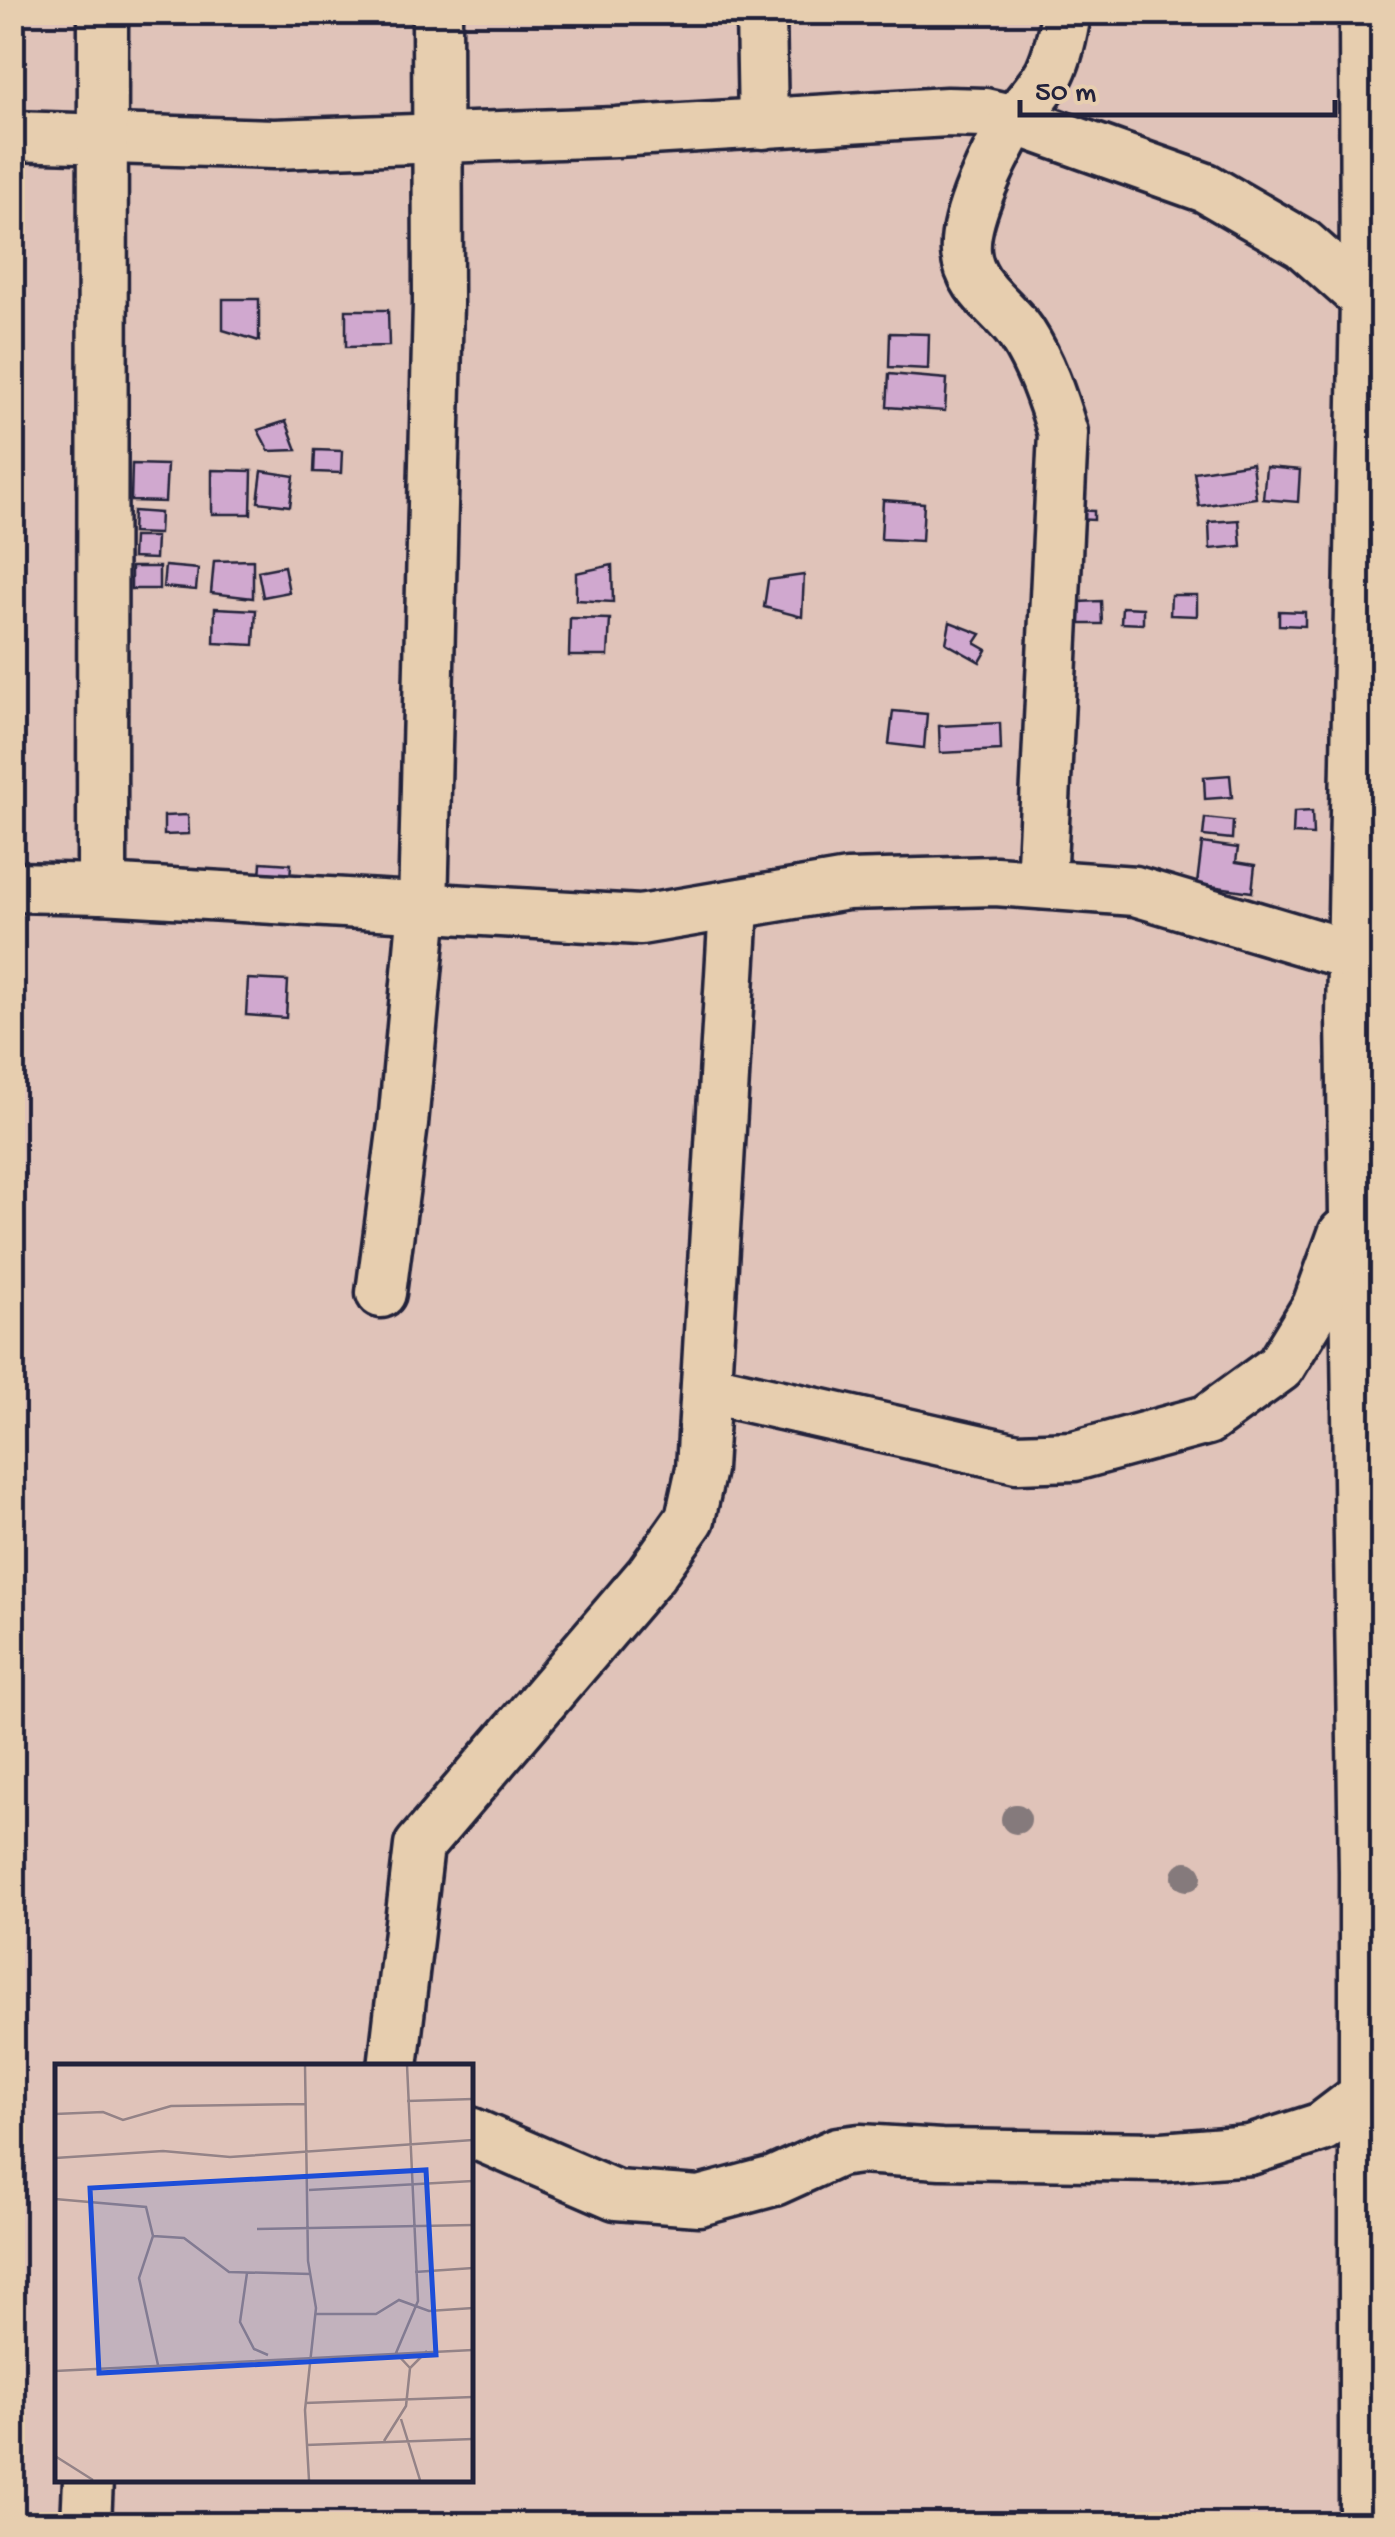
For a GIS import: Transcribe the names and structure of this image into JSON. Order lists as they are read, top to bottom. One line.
{"scale_bar":"50 m"}
